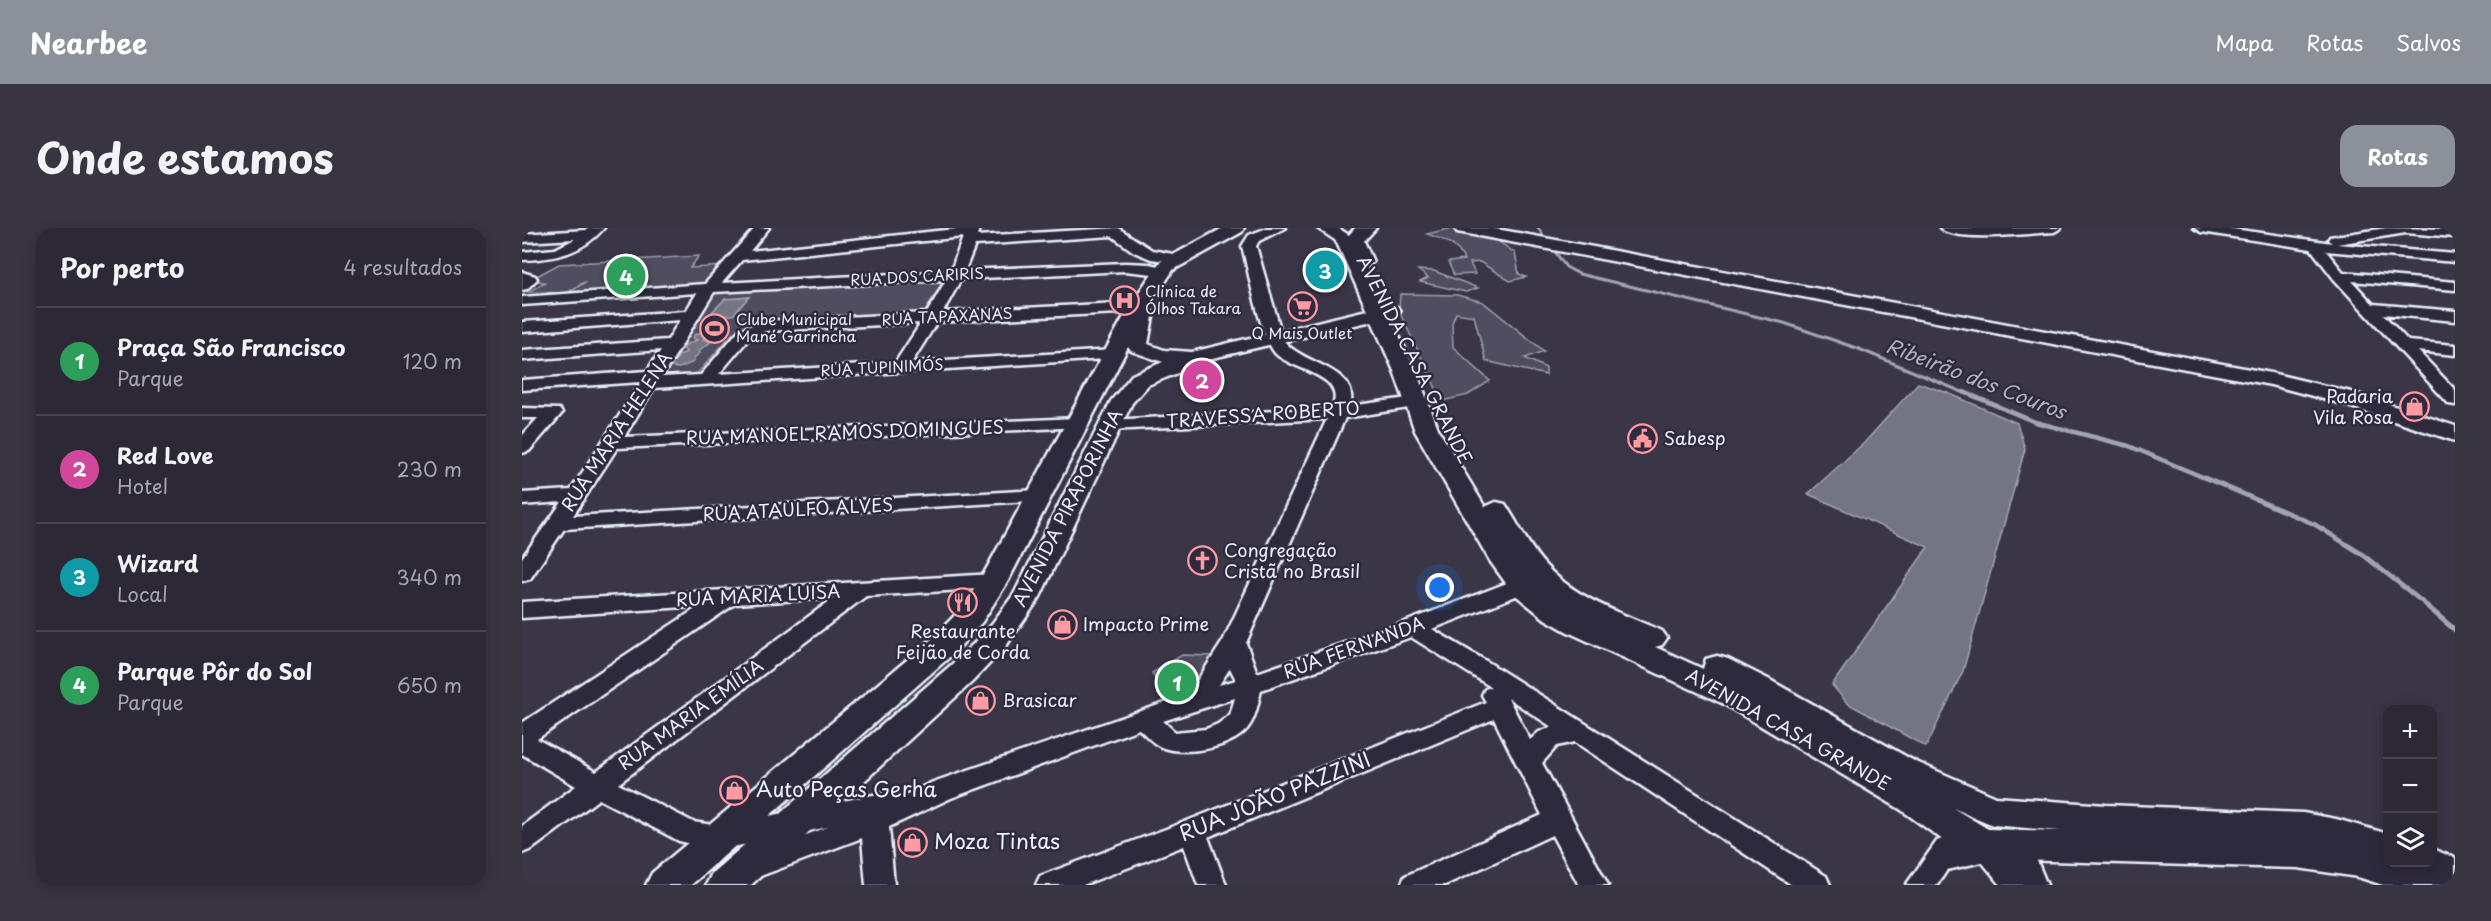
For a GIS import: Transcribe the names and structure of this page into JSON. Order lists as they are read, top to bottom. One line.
{"streets":{"main road":["AVENIDA CASA GRANDE","AVENIDA PIRAPORINHA"],"street":["RUA DOS CARIRIS","RUA TAPAXANAS","RUA TUPINIMÓS","TRAVESSA ROBERTO","RUA MARIA HELENA","RUA MANOEL RAMOS DOMINGUES","RUA ATAULFO ALVES","RUA MARIA LUISA","RUA FERNANDA","RUA MARIA EMÍLIA","RUA JOÃO PAZZINI"]},"crossings":[["RUA DOS CARIRIS","RUA MARIA HELENA"],["RUA DOS CARIRIS","AVENIDA PIRAPORINHA"],["RUA TAPAXANAS","RUA TUPINIMÓS"],["RUA TAPAXANAS","AVENIDA PIRAPORINHA"],["AVENIDA CASA GRANDE","TRAVESSA ROBERTO"],["AVENIDA CASA GRANDE","AVENIDA PIRAPORINHA"],["AVENIDA CASA GRANDE","RUA FERNANDA"],["RUA TUPINIMÓS","RUA MARIA HELENA"],["RUA TUPINIMÓS","AVENIDA PIRAPORINHA"],["TRAVESSA ROBERTO","AVENIDA PIRAPORINHA"],["RUA MARIA HELENA","RUA MANOEL RAMOS DOMINGUES"],["RUA MARIA HELENA","RUA ATAULFO ALVES"],["RUA MANOEL RAMOS DOMINGUES","AVENIDA PIRAPORINHA"],["AVENIDA PIRAPORINHA","RUA ATAULFO ALVES"],["AVENIDA PIRAPORINHA","RUA MARIA LUISA"],["RUA MARIA LUISA","RUA MARIA EMÍLIA"]],"water":["Ribeirão dos Couros"],"places":{"hospital":["Clinica de Ólhos Takara"],"supermarket":["Q Mais Outlet"],"sports":["Clube Municipal Mané Garrincha"],"shop":["Padaria Vila Rosa","Impacto Prime","Brasicar","Auto Peças Gerha","Moza Tintas"],"public building":["Sabesp"],"church":["Congregação Cristã no Brasil"],"restaurant":["Restaurante Feijão de Corda"]},"page":{"header":"Nearbee","nav":["Mapa","Rotas","Salvos"],"title":"Onde estamos","buttons":"Rotas","heading":["Por perto","4 resultados"],"pins":["3","4","2","1"],"list":[{"mark":"1","name":"Praça São Francisco","note":"Parque","value":"120 m"},{"mark":"2","name":"Red Love","note":"Hotel","value":"230 m"},{"mark":"3","name":"Wizard","note":"Local","value":"340 m"},{"mark":"4","name":"Parque Pôr do Sol","note":"Parque","value":"650 m"}],"map_buttons":["+","−"]}}
